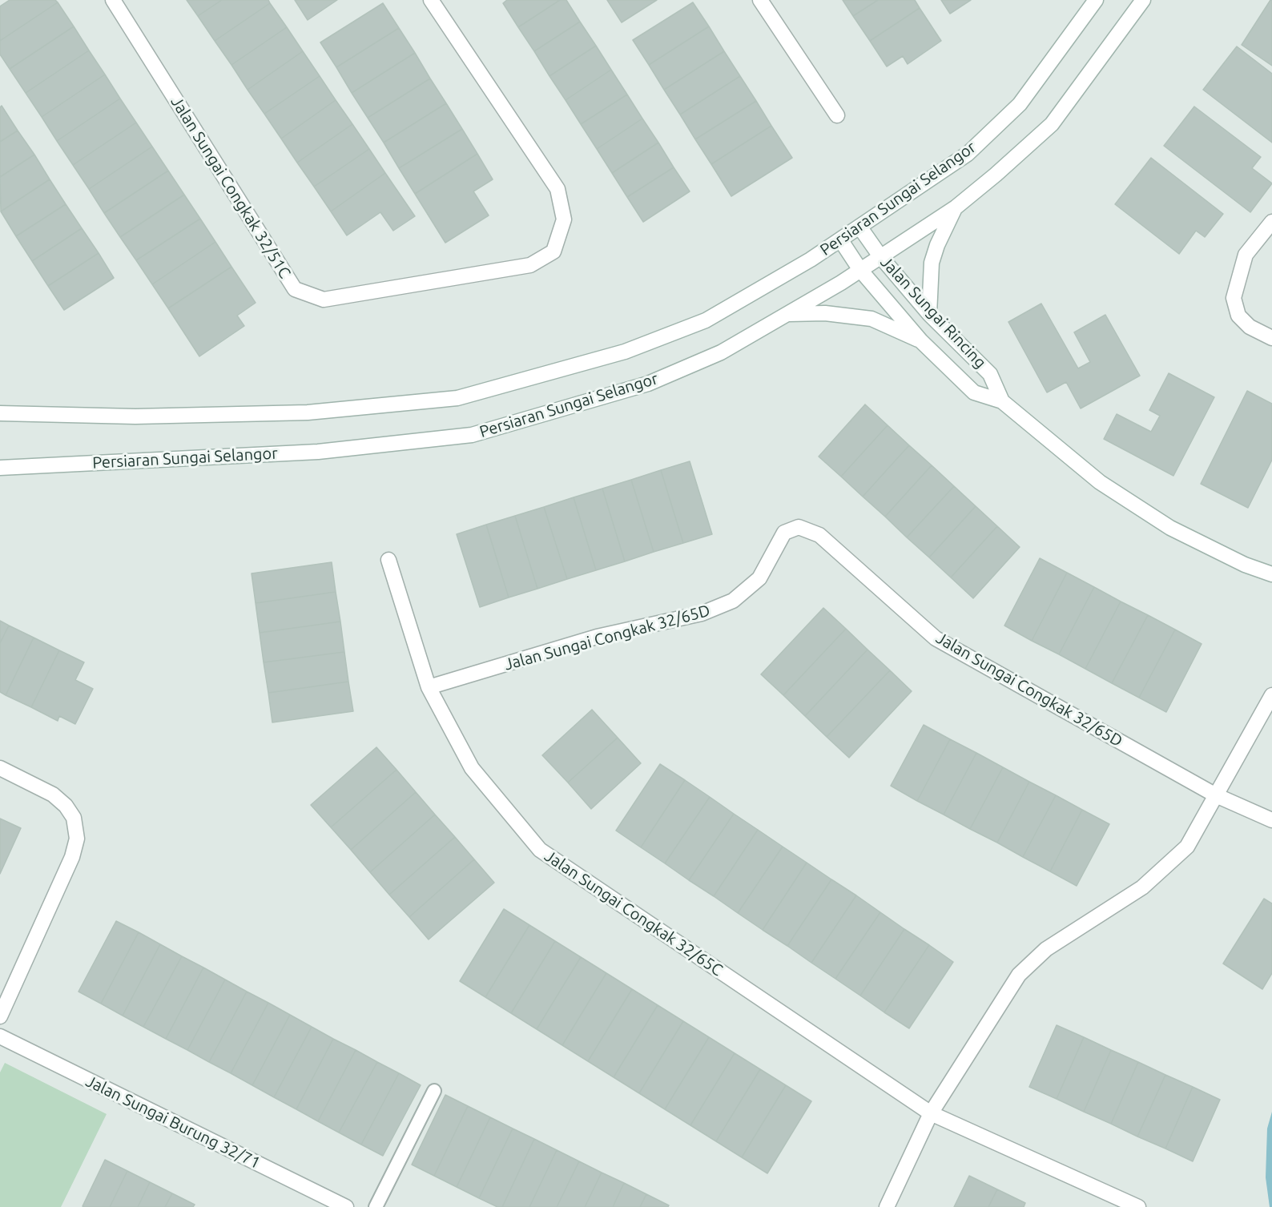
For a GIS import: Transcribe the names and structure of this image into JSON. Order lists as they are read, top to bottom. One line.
{"streets":{"street":["Jalan Sungai Congkak 32/51C","Persiaran Sungai Selangor","Jalan Sungai Rincing","Jalan Sungai Congkak 32/65D","Jalan Sungai Congkak 32/65C","Jalan Sungai Burung 32/71"]},"crossings":[["Persiaran Sungai Selangor","Jalan Sungai Rincing"],["Jalan Sungai Congkak 32/65D","Jalan Sungai Congkak 32/65C"]]}
